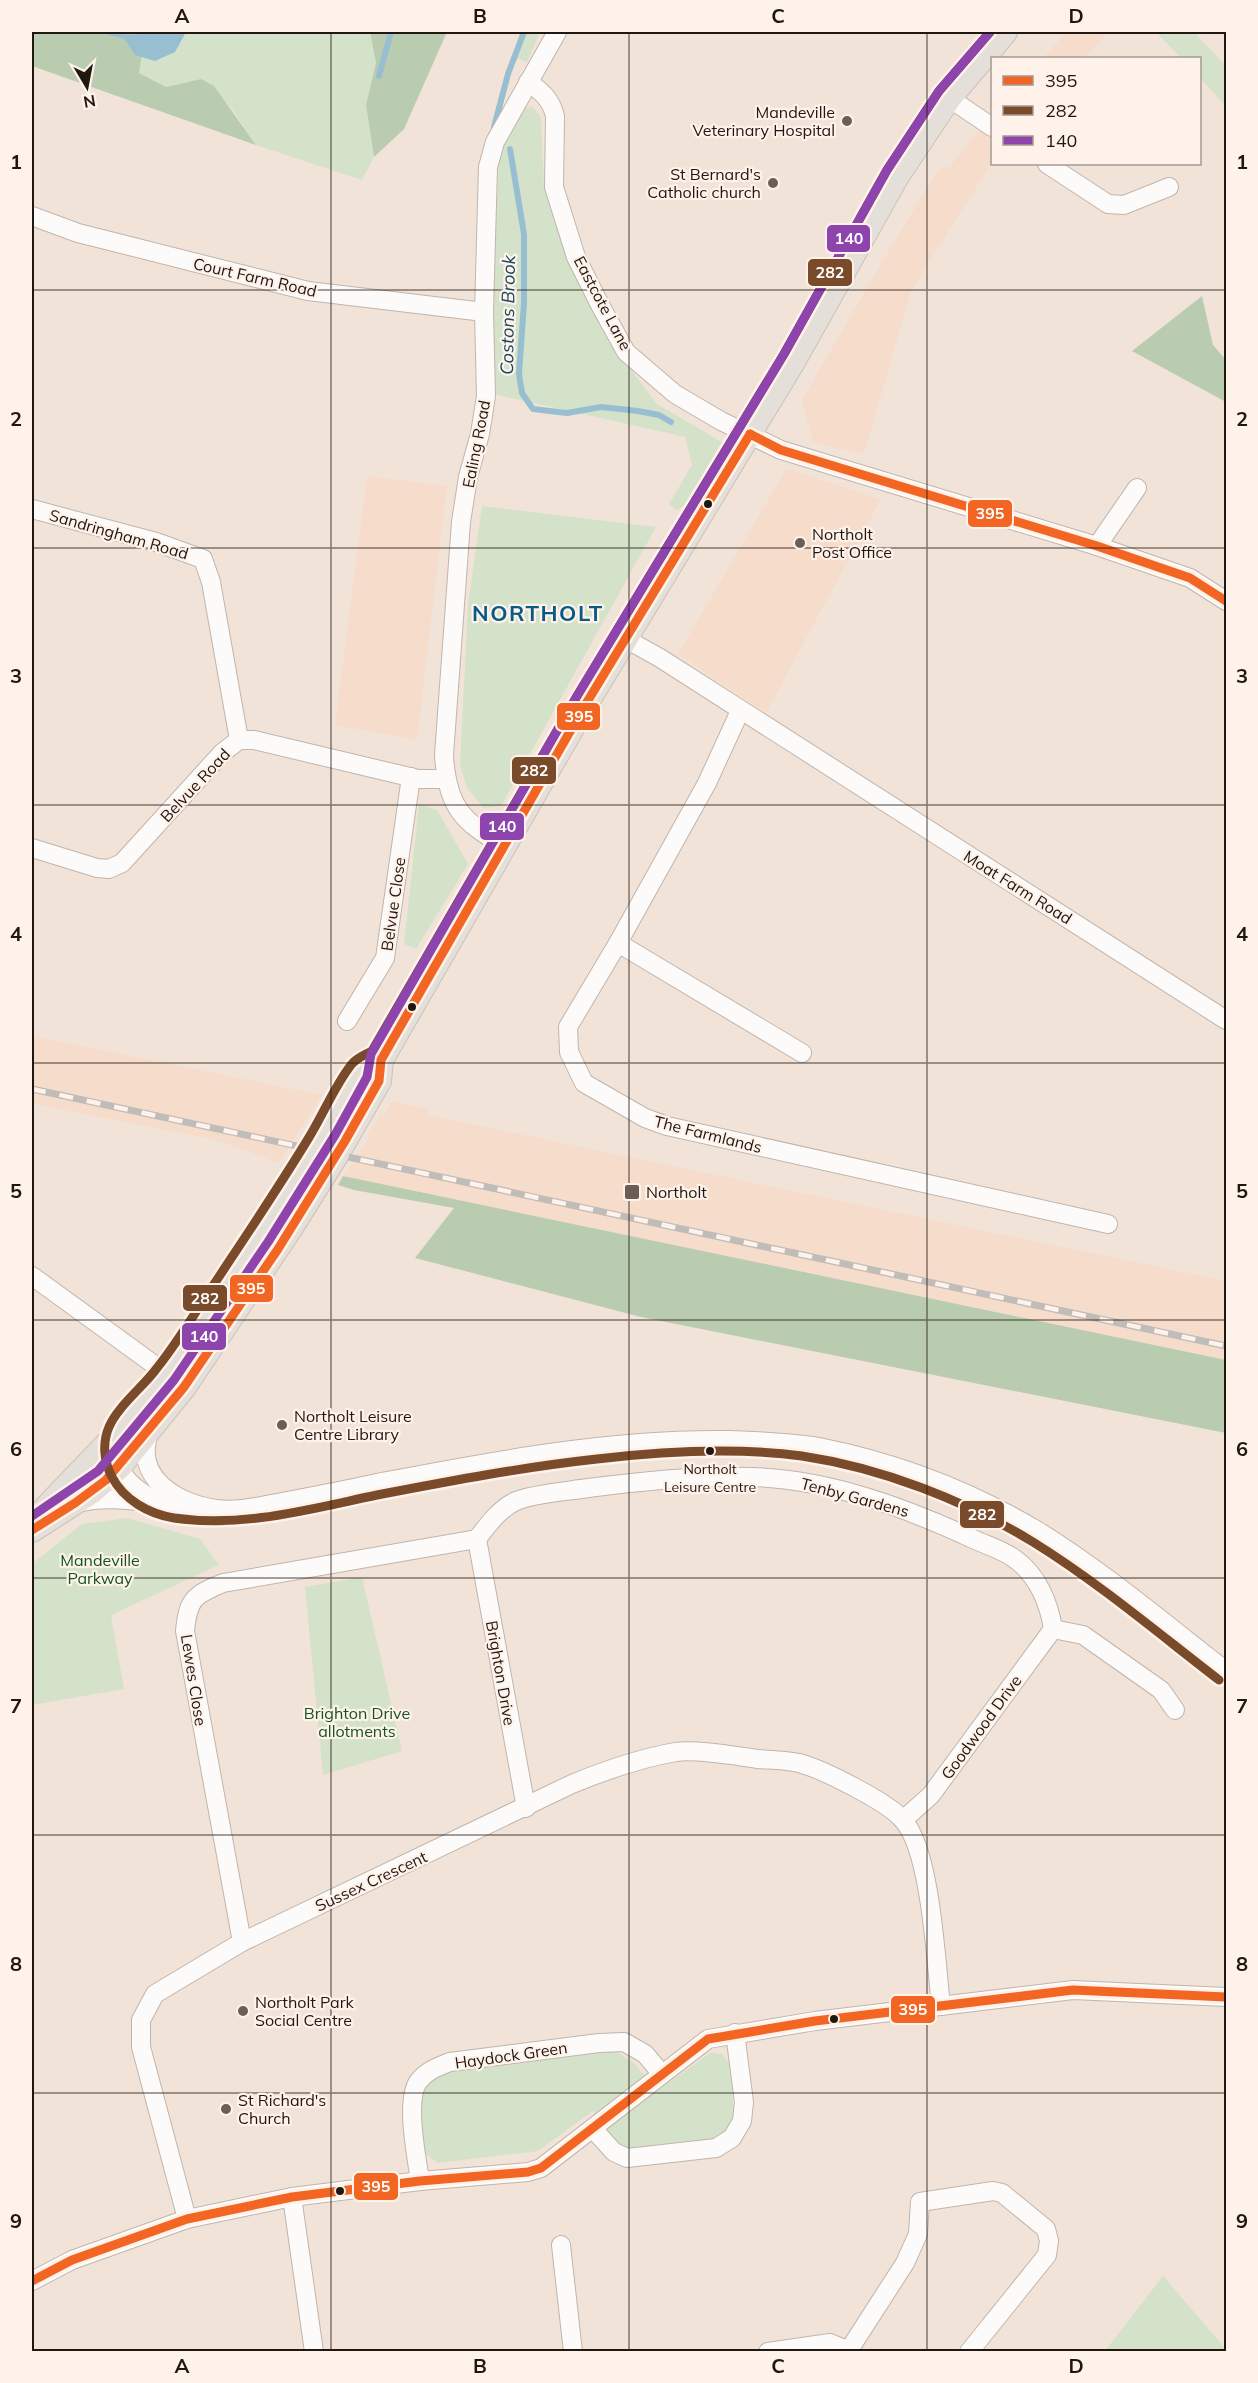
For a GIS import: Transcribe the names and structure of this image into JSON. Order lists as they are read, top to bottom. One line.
{"streets":{"street":["Court Farm Road","Eastcote Lane","Ealing Road","Sandringham Road","Belvue Road","Moat Farm Road","Belvue Close","The Farmlands","Tenby Gardens","Brighton Drive","Lewes Close","Goodwood Drive","Sussex Crescent","Haydock Green"]},"crossings":[["Court Farm Road","Ealing Road"],["Eastcote Lane","Ealing Road"],["Ealing Road","Belvue Road"],["Sandringham Road","Belvue Road"],["Belvue Road","Belvue Close"],["Moat Farm Road","The Farmlands"],["Tenby Gardens","Brighton Drive"],["Tenby Gardens","Lewes Close"],["Tenby Gardens","Goodwood Drive"],["Brighton Drive","Lewes Close"],["Brighton Drive","Sussex Crescent"],["Lewes Close","Sussex Crescent"],["Goodwood Drive","Sussex Crescent"]],"districts":["NORTHOLT"],"water":["Costons Brook"],"parks":["Mandeville Parkway","Brighton Drive allotments"],"places":{"other":["Mandeville Veterinary Hospital","St Bernard's Catholic church","Northolt Post Office","Northolt Leisure Centre Library","Northolt Leisure Centre","Northolt Park Social Centre","St Richard's Church"],"transit":["Northolt"]},"lines":["transit line 282","transit line 140","transit line 395"],"legend":["395","282","140"],"north":"bottom","grid":{"columns":["A","B","C","D"],"rows":["1","2","3","4","5","6","7","8","9"]}}
